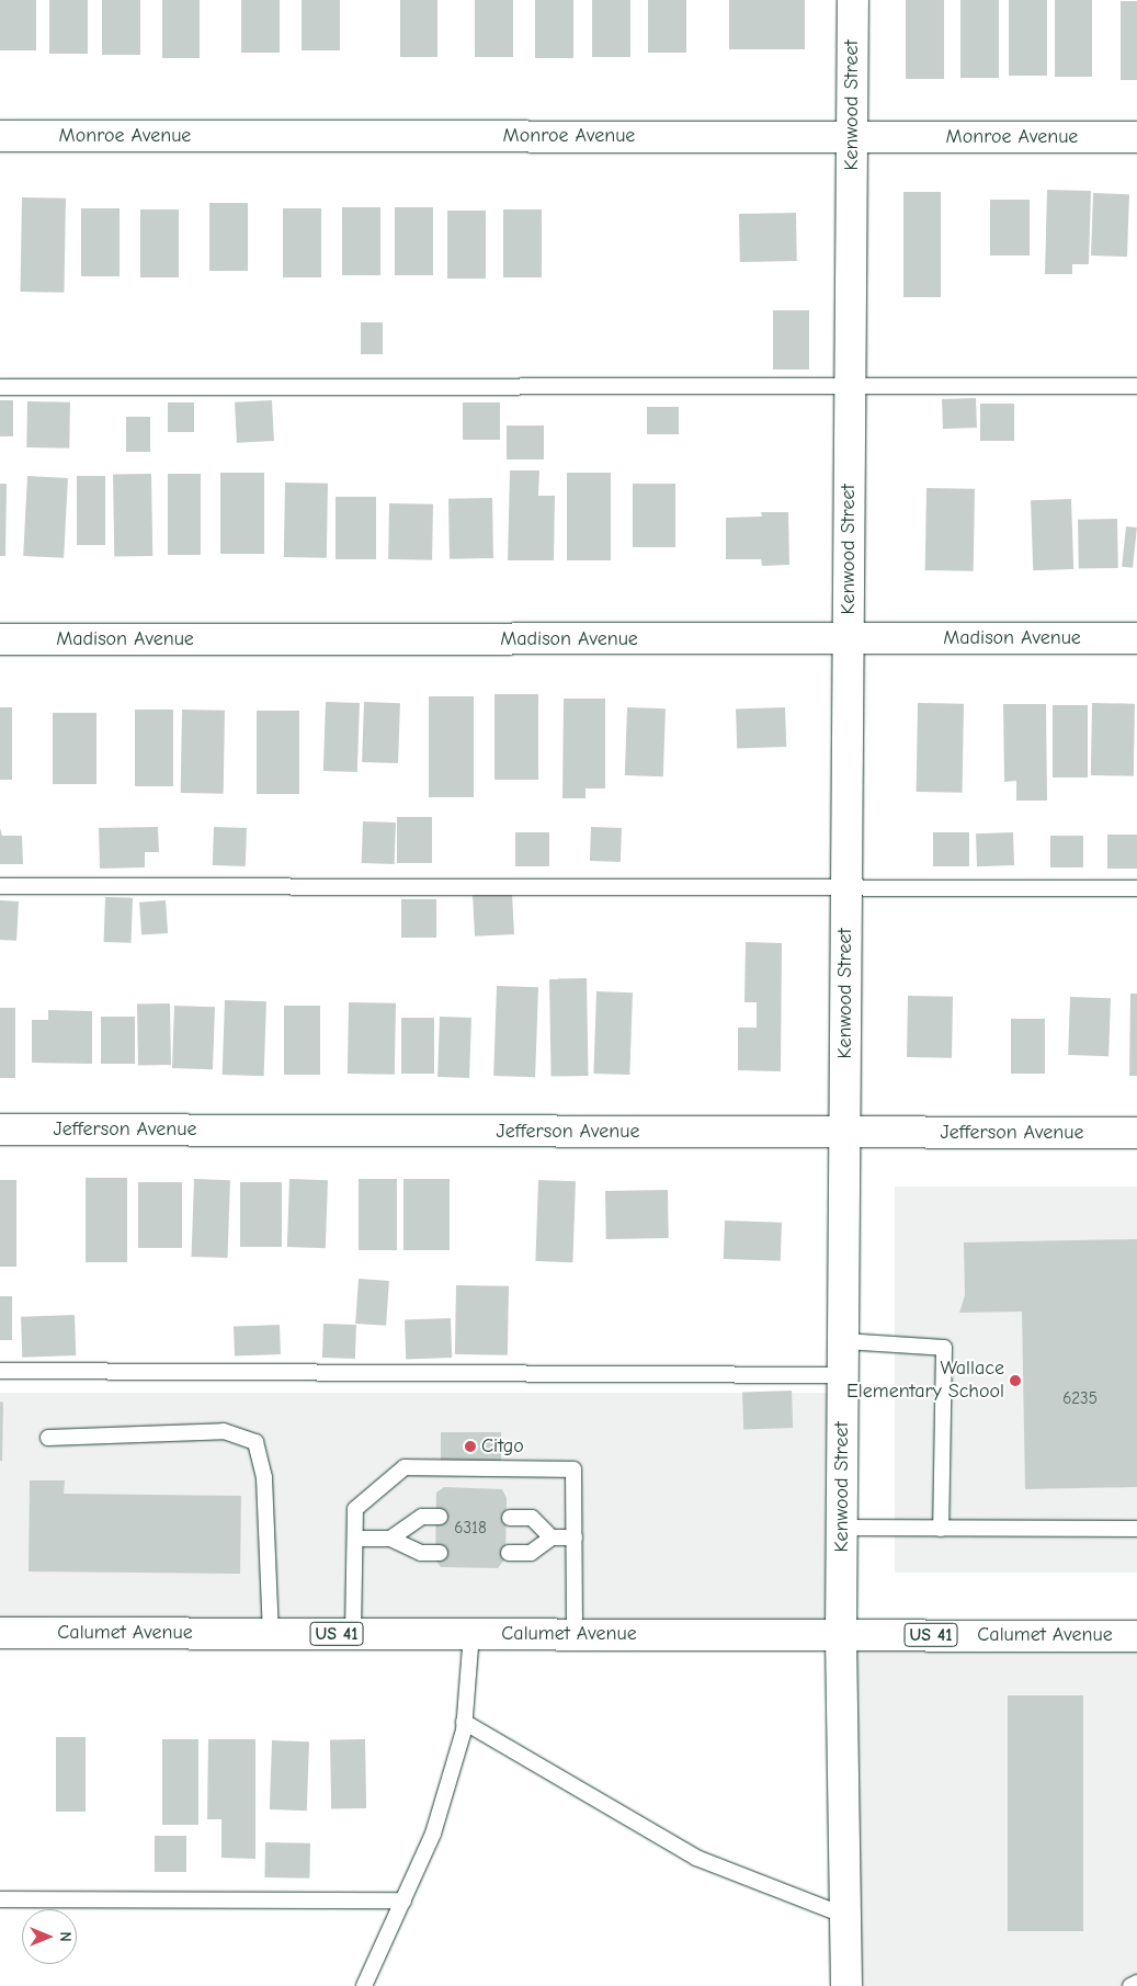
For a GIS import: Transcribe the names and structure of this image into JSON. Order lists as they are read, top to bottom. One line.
{"streets":{"street":["Kenwood Street","Monroe Avenue","Madison Avenue","Jefferson Avenue","Calumet Avenue","US 41"]},"crossings":[["Kenwood Street","Monroe Avenue"],["Kenwood Street","Madison Avenue"],["Kenwood Street","Jefferson Avenue"],["Kenwood Street","Calumet Avenue"]],"places":["Wallace Elementary School","Citgo"],"house_numbers":["6235","6318"],"north":"right"}
